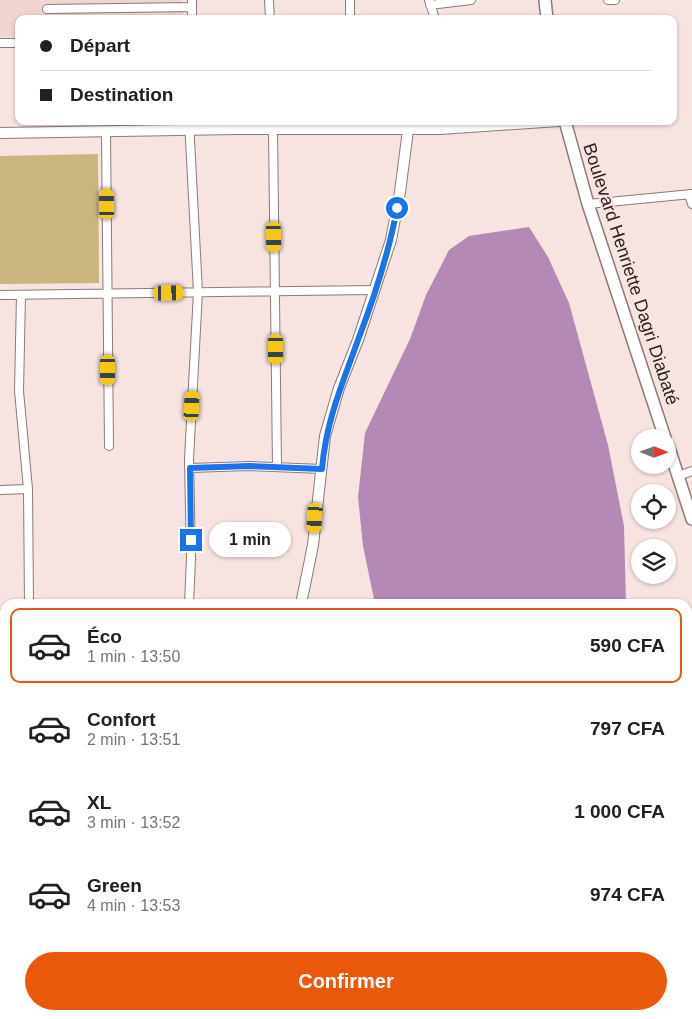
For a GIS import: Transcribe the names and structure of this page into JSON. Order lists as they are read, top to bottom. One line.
{"streets":{"main road":["Boulevard Henriette Dagri Diabaté"]},"north":"right","page":{"banner":["Départ","Destination"],"bubble":"1 min","list":[{"name":"Éco","note":"1 min · 13:50","value":"590 CFA"},{"name":"Confort","note":"2 min · 13:51","value":"797 CFA"},{"name":"XL","note":"3 min · 13:52","value":"1 000 CFA"},{"name":"Green","note":"4 min · 13:53","value":"974 CFA"}],"buttons":"Confirmer"}}
